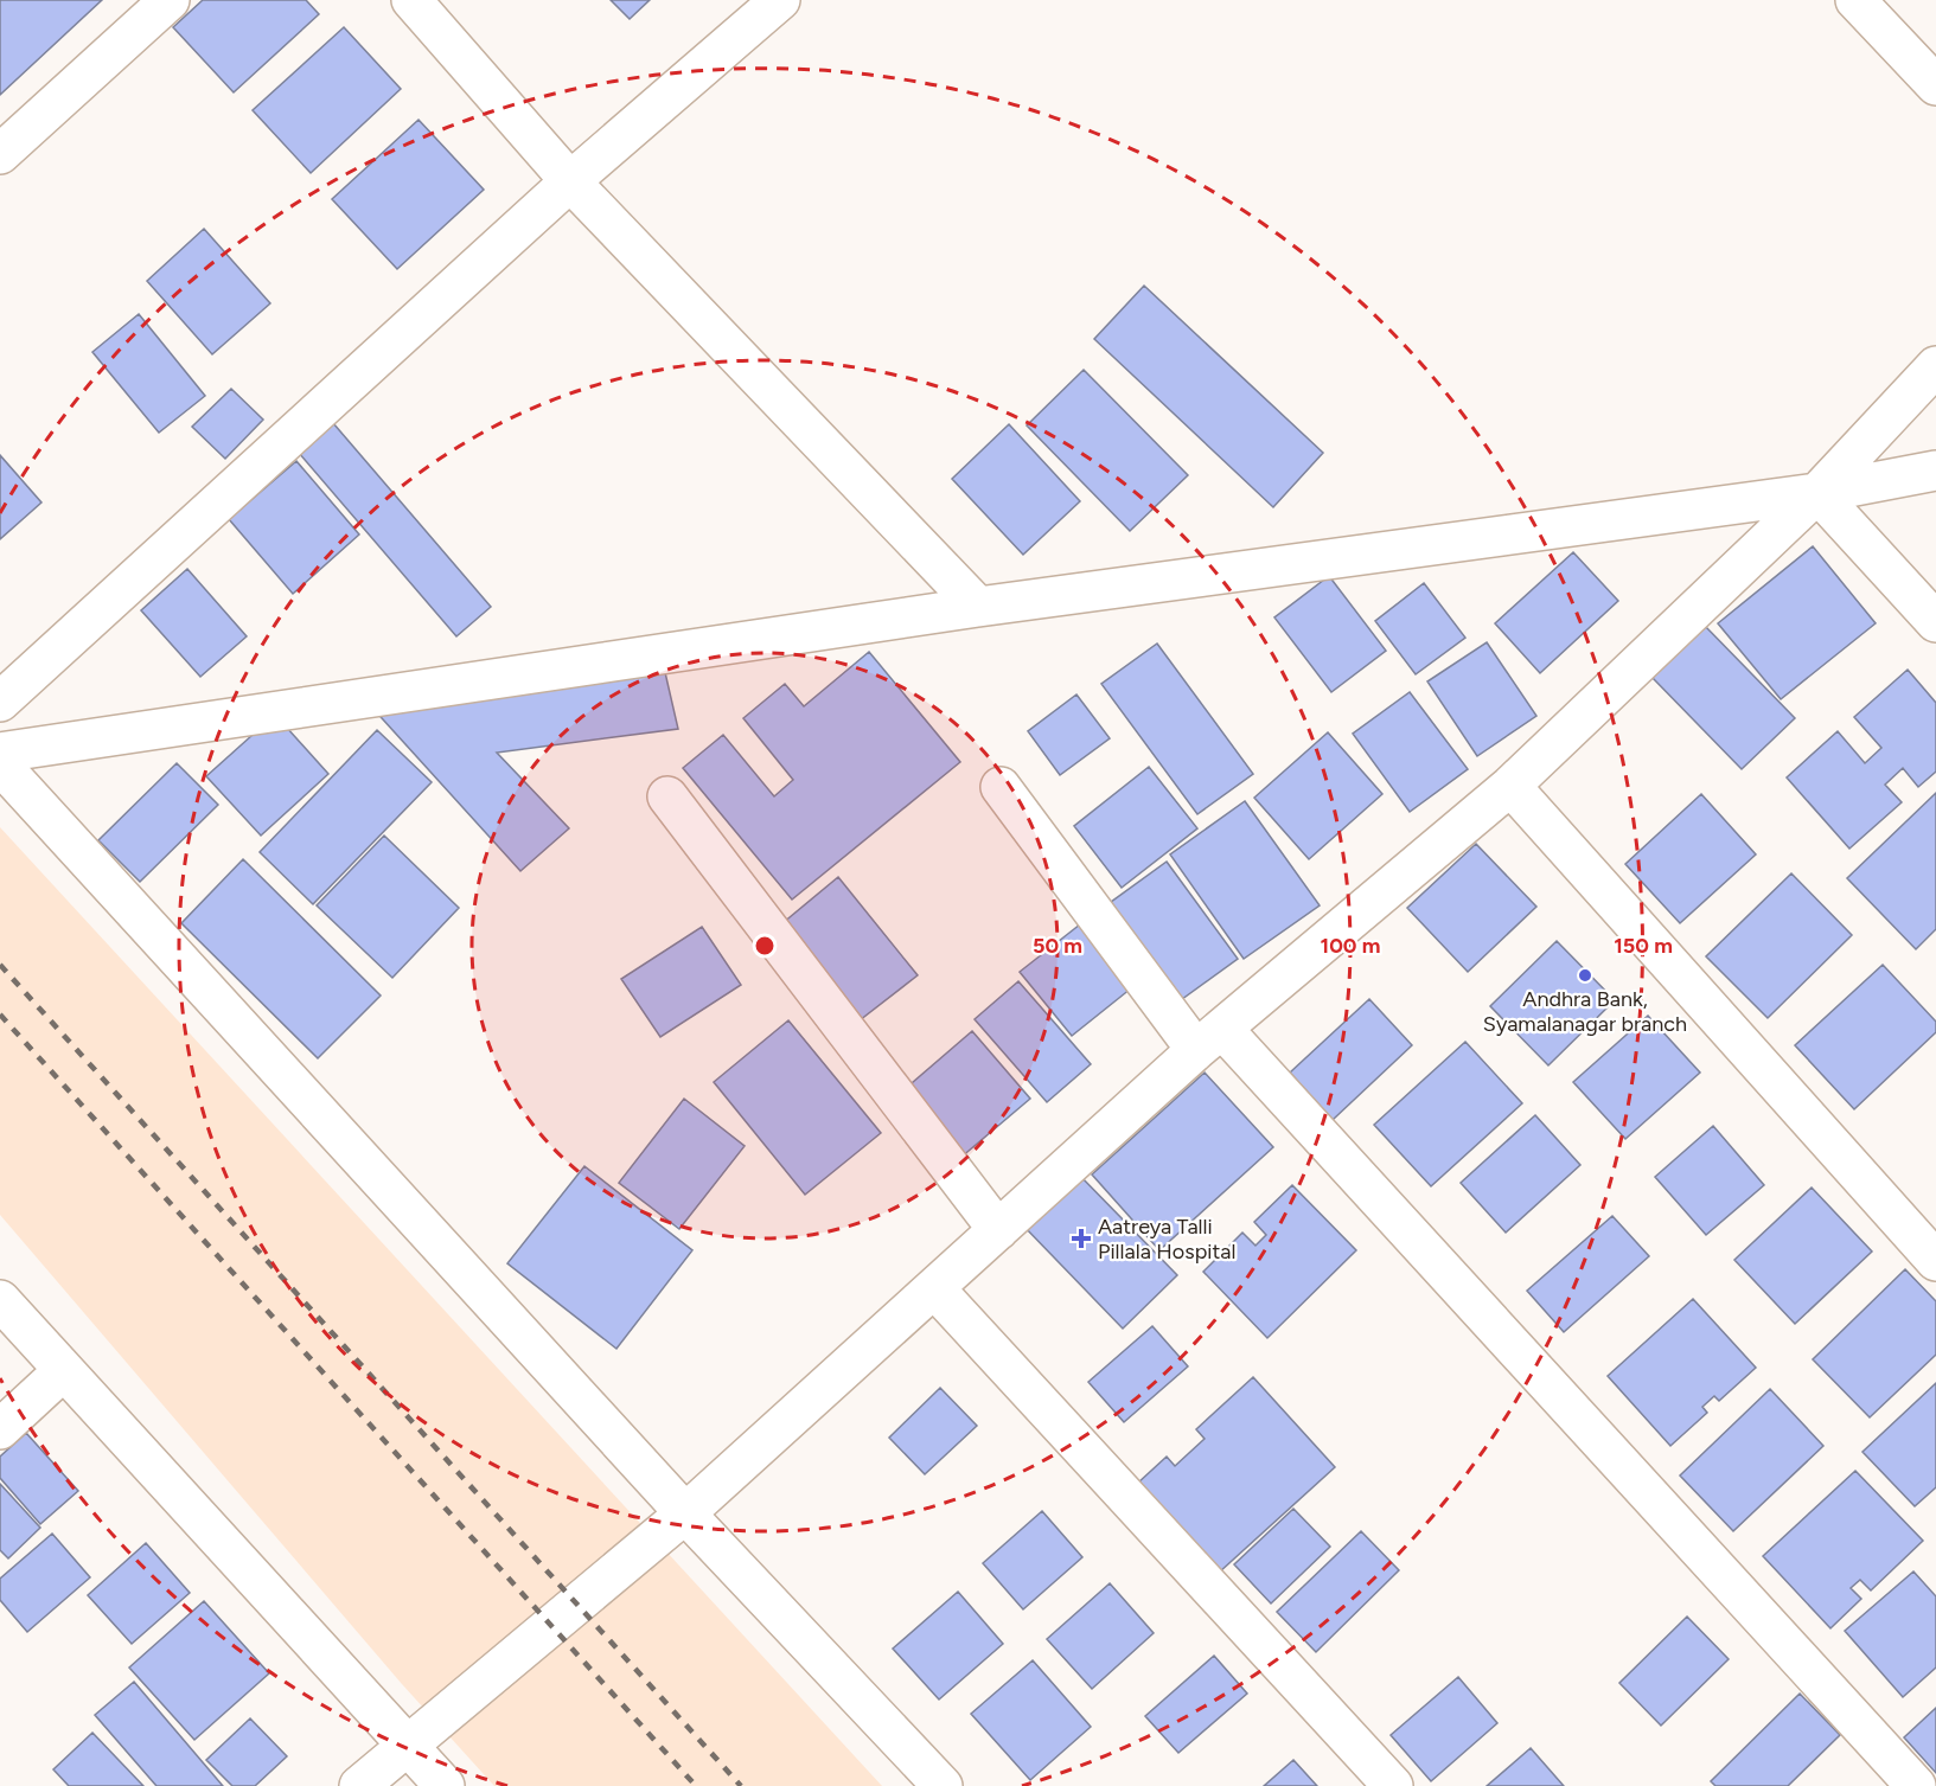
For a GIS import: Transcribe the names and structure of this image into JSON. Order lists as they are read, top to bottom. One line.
{"places":{"other":["Andhra Bank, Syamalanagar branch"],"health":["Aatreya Talli Pillala Hospital"]},"rings":["50 m","100 m","150 m"]}
